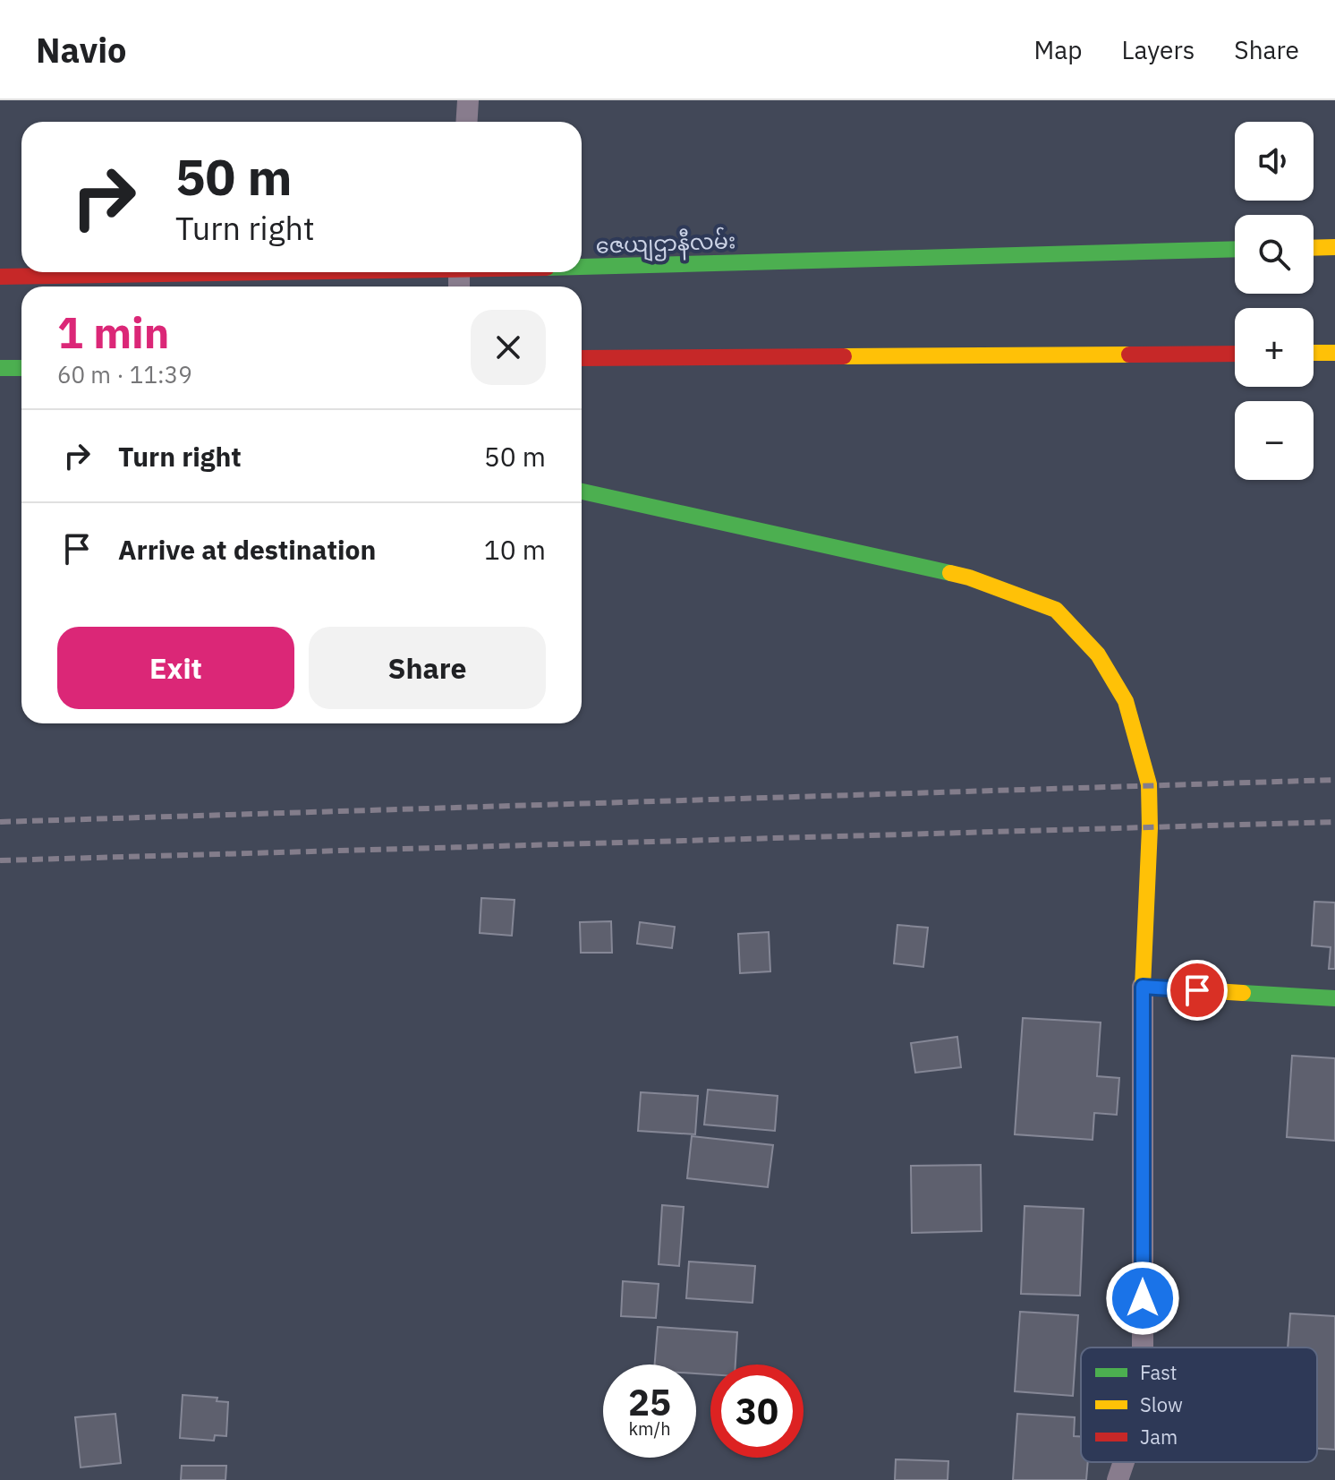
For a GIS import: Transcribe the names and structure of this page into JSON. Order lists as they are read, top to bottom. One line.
{"streets":{"main road":["ဇေယျဌာနီလမ်း"]},"legend":["Fast","Slow","Jam"],"page":{"header":"Navio","nav":["Map","Layers","Share"],"map_buttons":["+","−"],"turn":["50 m","Turn right"],"heading":["1 min","60 m · 11:39"],"list":[{"name":"Turn right","value":"50 m"},{"name":"Arrive at destination","value":"10 m"}],"buttons":["Exit","Share"],"speed":"25 km/h","limit":"30"}}
